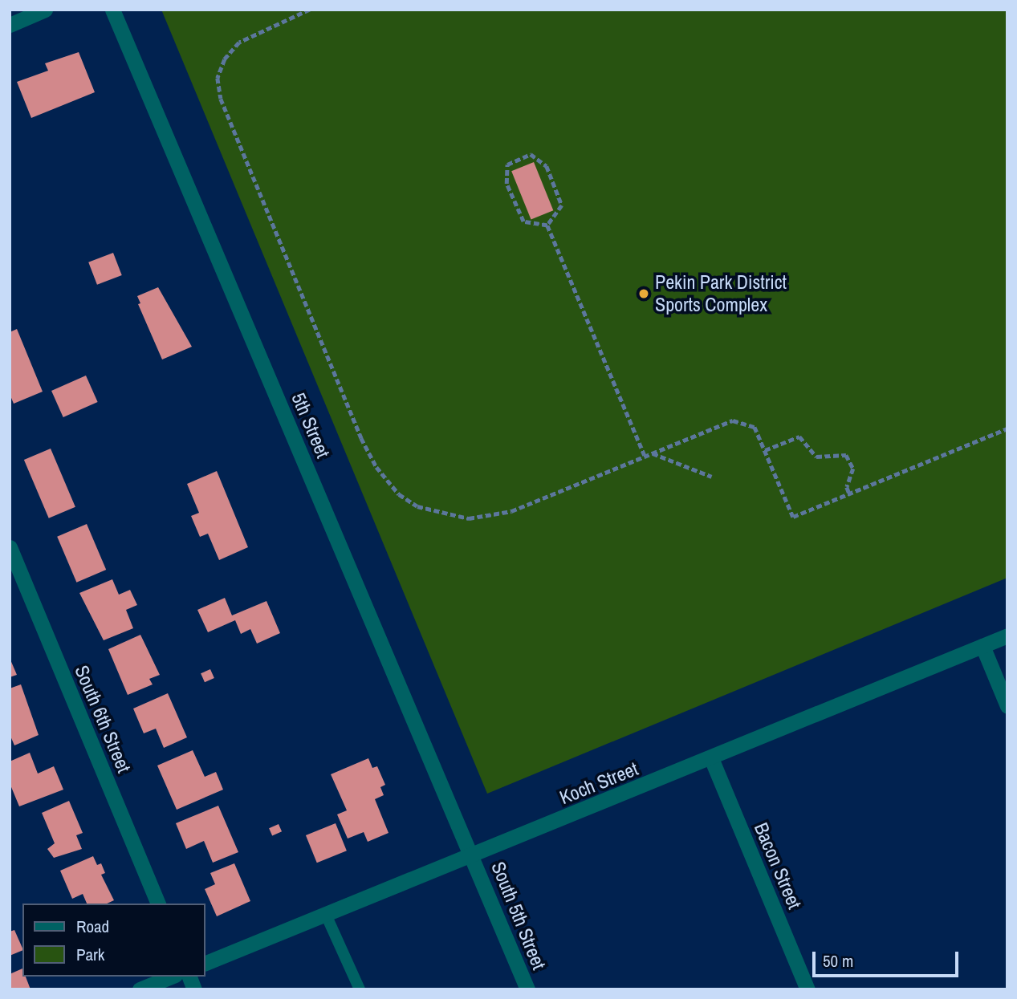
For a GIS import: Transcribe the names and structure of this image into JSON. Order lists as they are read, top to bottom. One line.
{"streets":{"street":["5th Street","South 6th Street","Koch Street","Bacon Street","South 5th Street"]},"crossings":[["5th Street","Koch Street"],["5th Street","South 5th Street"],["Koch Street","Bacon Street"],["Koch Street","South 5th Street"]],"places":["Pekin Park District Sports Complex"],"legend":["Road","Park"],"scale_bar":"50 m"}
